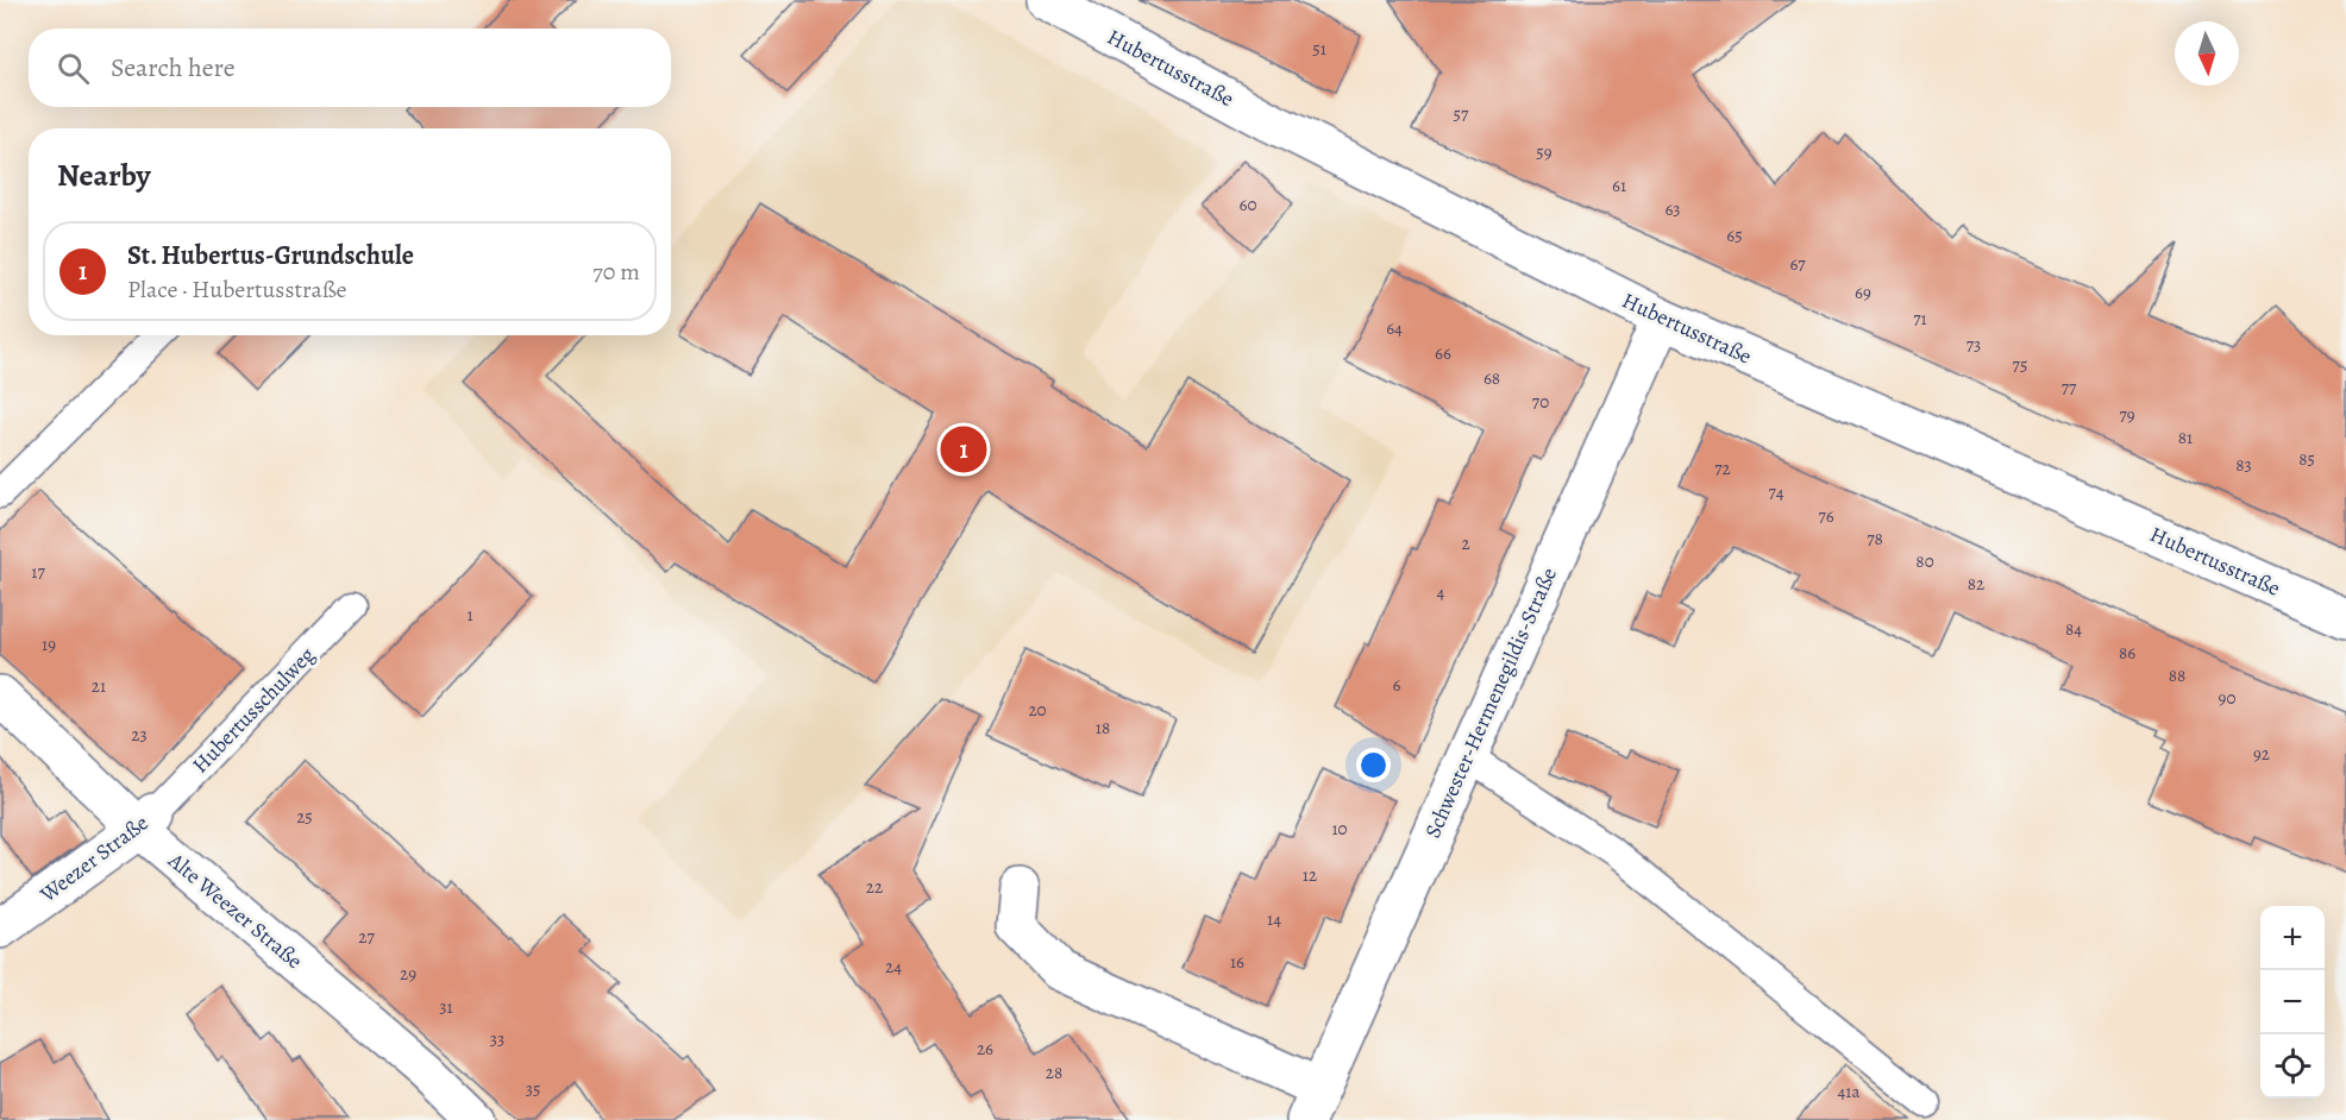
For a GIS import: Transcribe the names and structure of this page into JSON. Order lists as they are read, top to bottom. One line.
{"streets":{"street":["Hubertusstraße","Schwester-Hermenegildis-Straße","Weezer Straße","Alte Weezer Straße"],"lane":["Hubertusschulweg"]},"crossings":[["Hubertusstraße","Schwester-Hermenegildis-Straße"],["Hubertusschulweg","Weezer Straße"],["Hubertusschulweg","Alte Weezer Straße"],["Weezer Straße","Alte Weezer Straße"]],"house_numbers":["51","57","59","61","60","63","65","67","69","71","64","73","66","75","68","77","70","79","81","85","83","72","74","76","78","2","80","17","82","4","1","84","19","86","88","6","21","90","20","18","23","92","25","10","12","22","14","27","16","24","29","31","33","26","28","35","41a"],"north":"bottom","page":{"search":"Search here","heading":"Nearby","list":[{"mark":"1","name":"St. Hubertus-Grundschule","note":"Place · Hubertusstraße","value":"70 m"}],"pins":"1","map_buttons":["+","−"]}}
